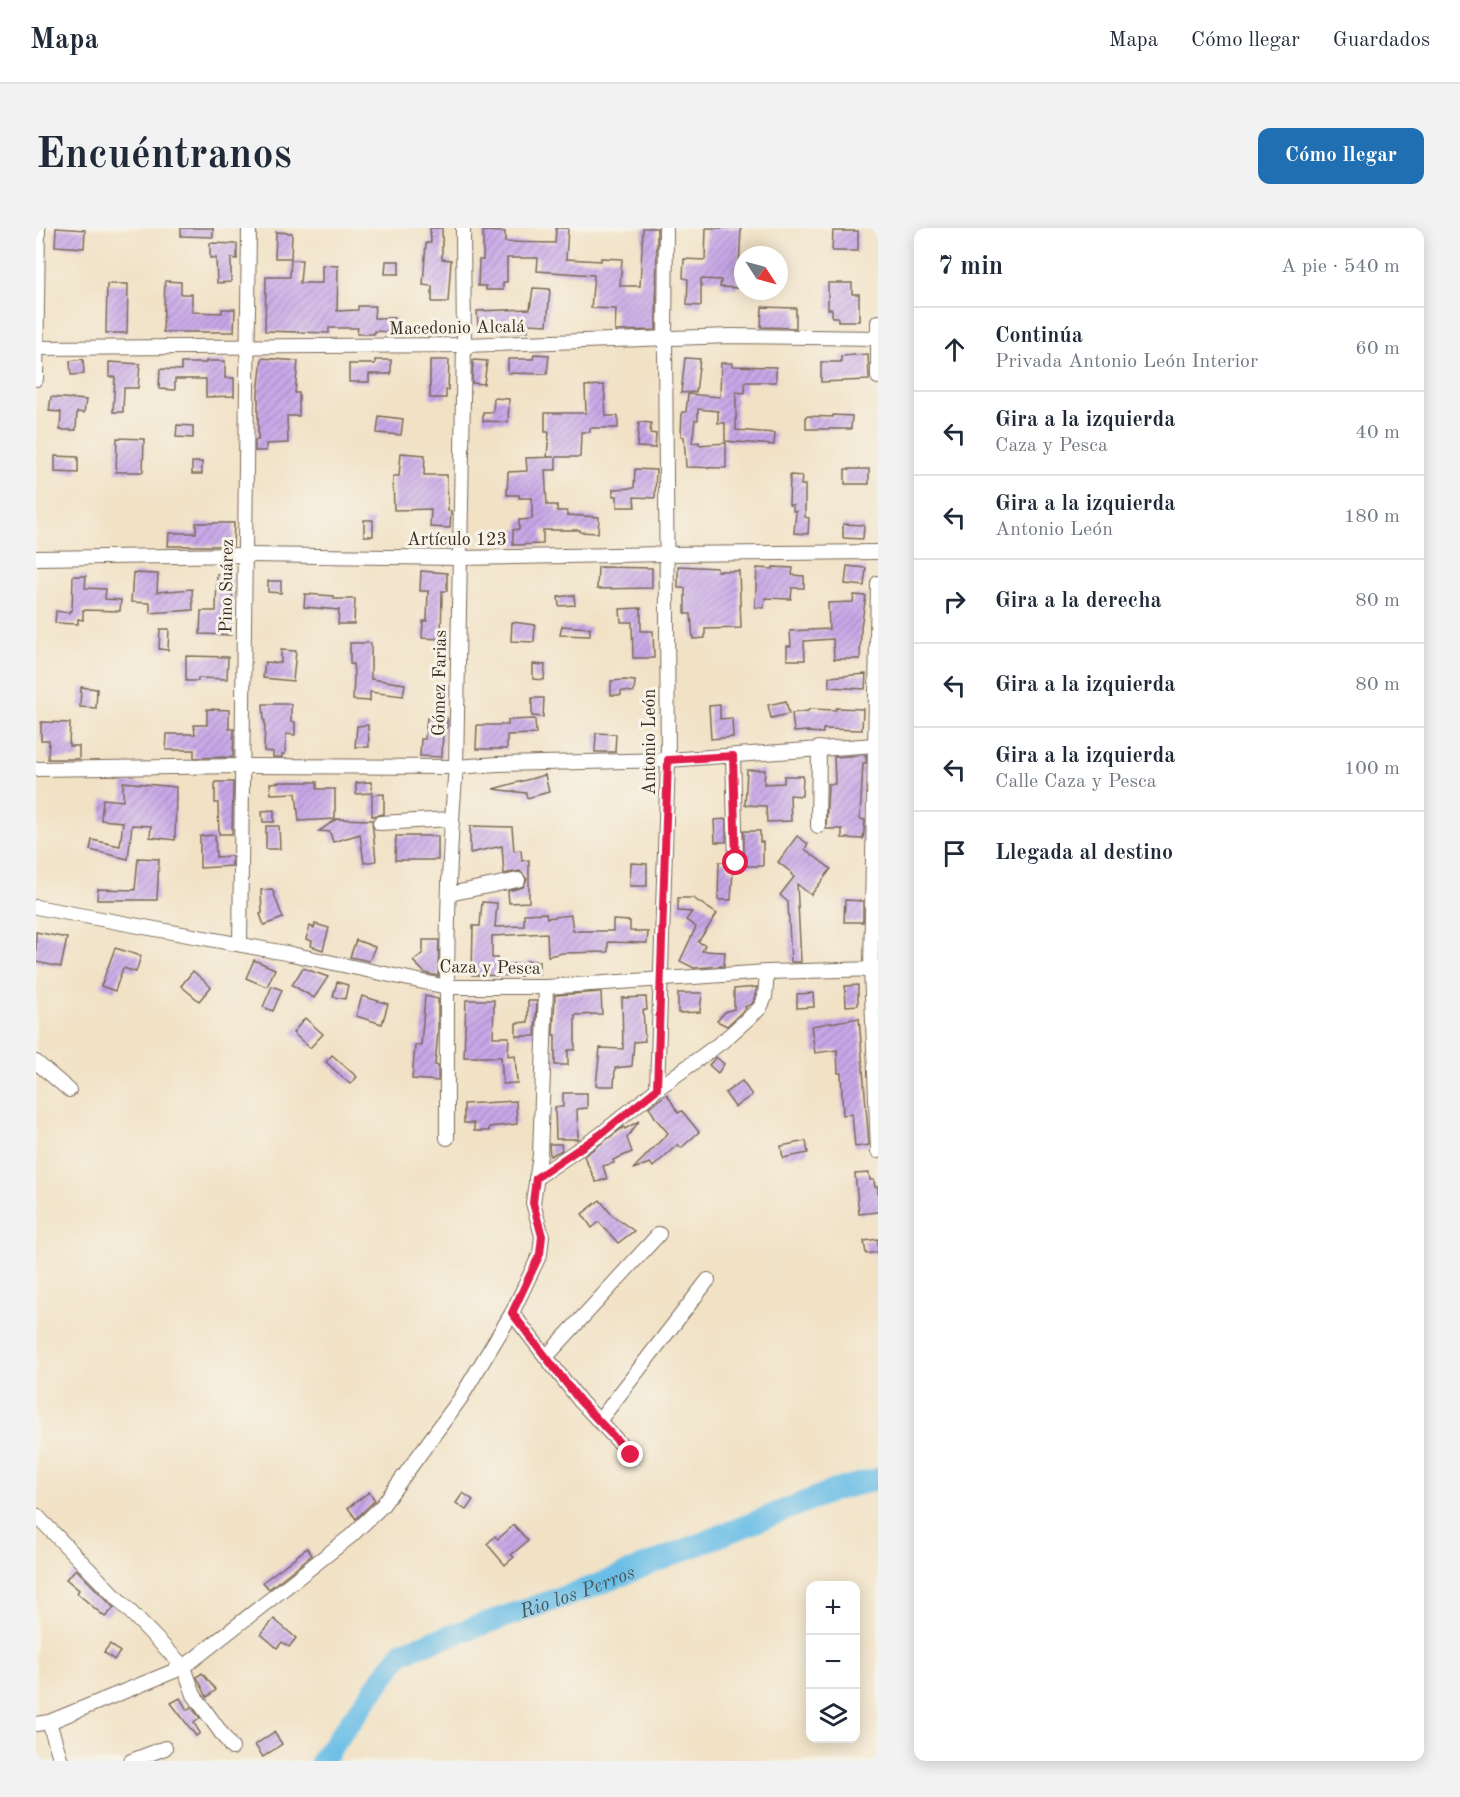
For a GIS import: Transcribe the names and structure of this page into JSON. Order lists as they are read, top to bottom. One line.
{"streets":{"street":["Macedonio Alcalá","Artículo 123","Pino Suárez","Gómez Farias","Antonio León","Caza y Pesca"]},"crossings":[["Macedonio Alcalá","Pino Suárez"],["Macedonio Alcalá","Gómez Farias"],["Macedonio Alcalá","Antonio León"],["Artículo 123","Pino Suárez"],["Artículo 123","Gómez Farias"],["Artículo 123","Antonio León"],["Pino Suárez","Caza y Pesca"],["Gómez Farias","Caza y Pesca"],["Antonio León","Caza y Pesca"]],"water":["Rio los Perros"],"north":"bottom right","page":{"header":"Mapa","nav":["Mapa","Cómo llegar","Guardados"],"buttons":"Cómo llegar","title":"Encuéntranos","heading":["7 min","A pie · 540 m"],"list":[["Continúa","Privada Antonio León Interior","60 m"],["Gira a la izquierda","Caza y Pesca","40 m"],["Gira a la izquierda","Antonio León","180 m"],["Gira a la derecha","80 m"],["Gira a la izquierda","80 m"],["Gira a la izquierda","Calle Caza y Pesca","100 m"],"Llegada al destino"],"map_buttons":["+","−"]}}
